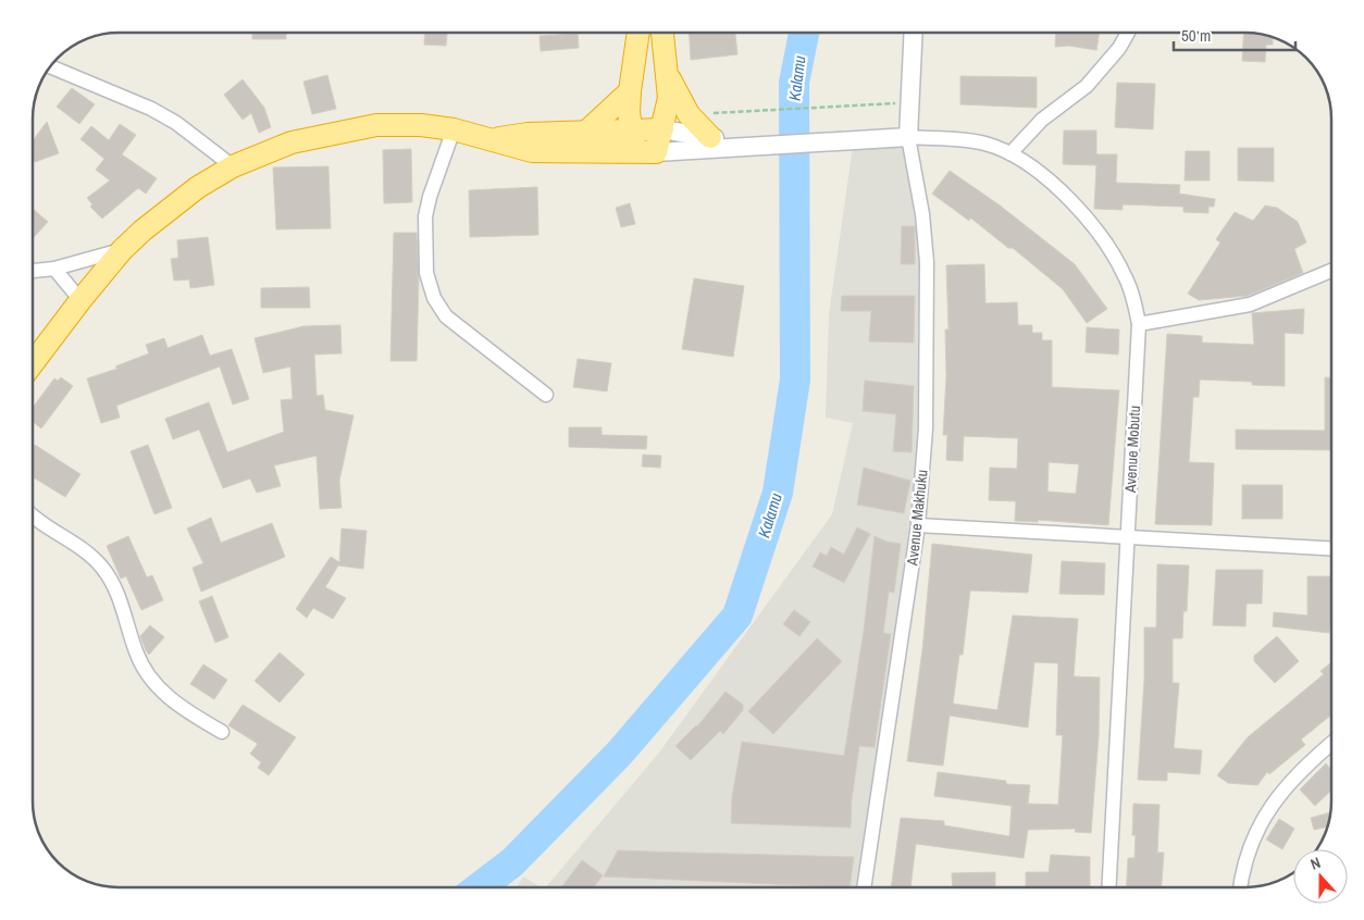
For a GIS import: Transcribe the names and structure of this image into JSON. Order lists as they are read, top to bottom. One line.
{"streets":{"street":["Avenue Mobutu","Avenue Makhuku"]},"crossings":[["Avenue Mobutu","Avenue Makhuku"]],"water":["Kalamu"],"scale_bar":"50 m","north":"top"}
